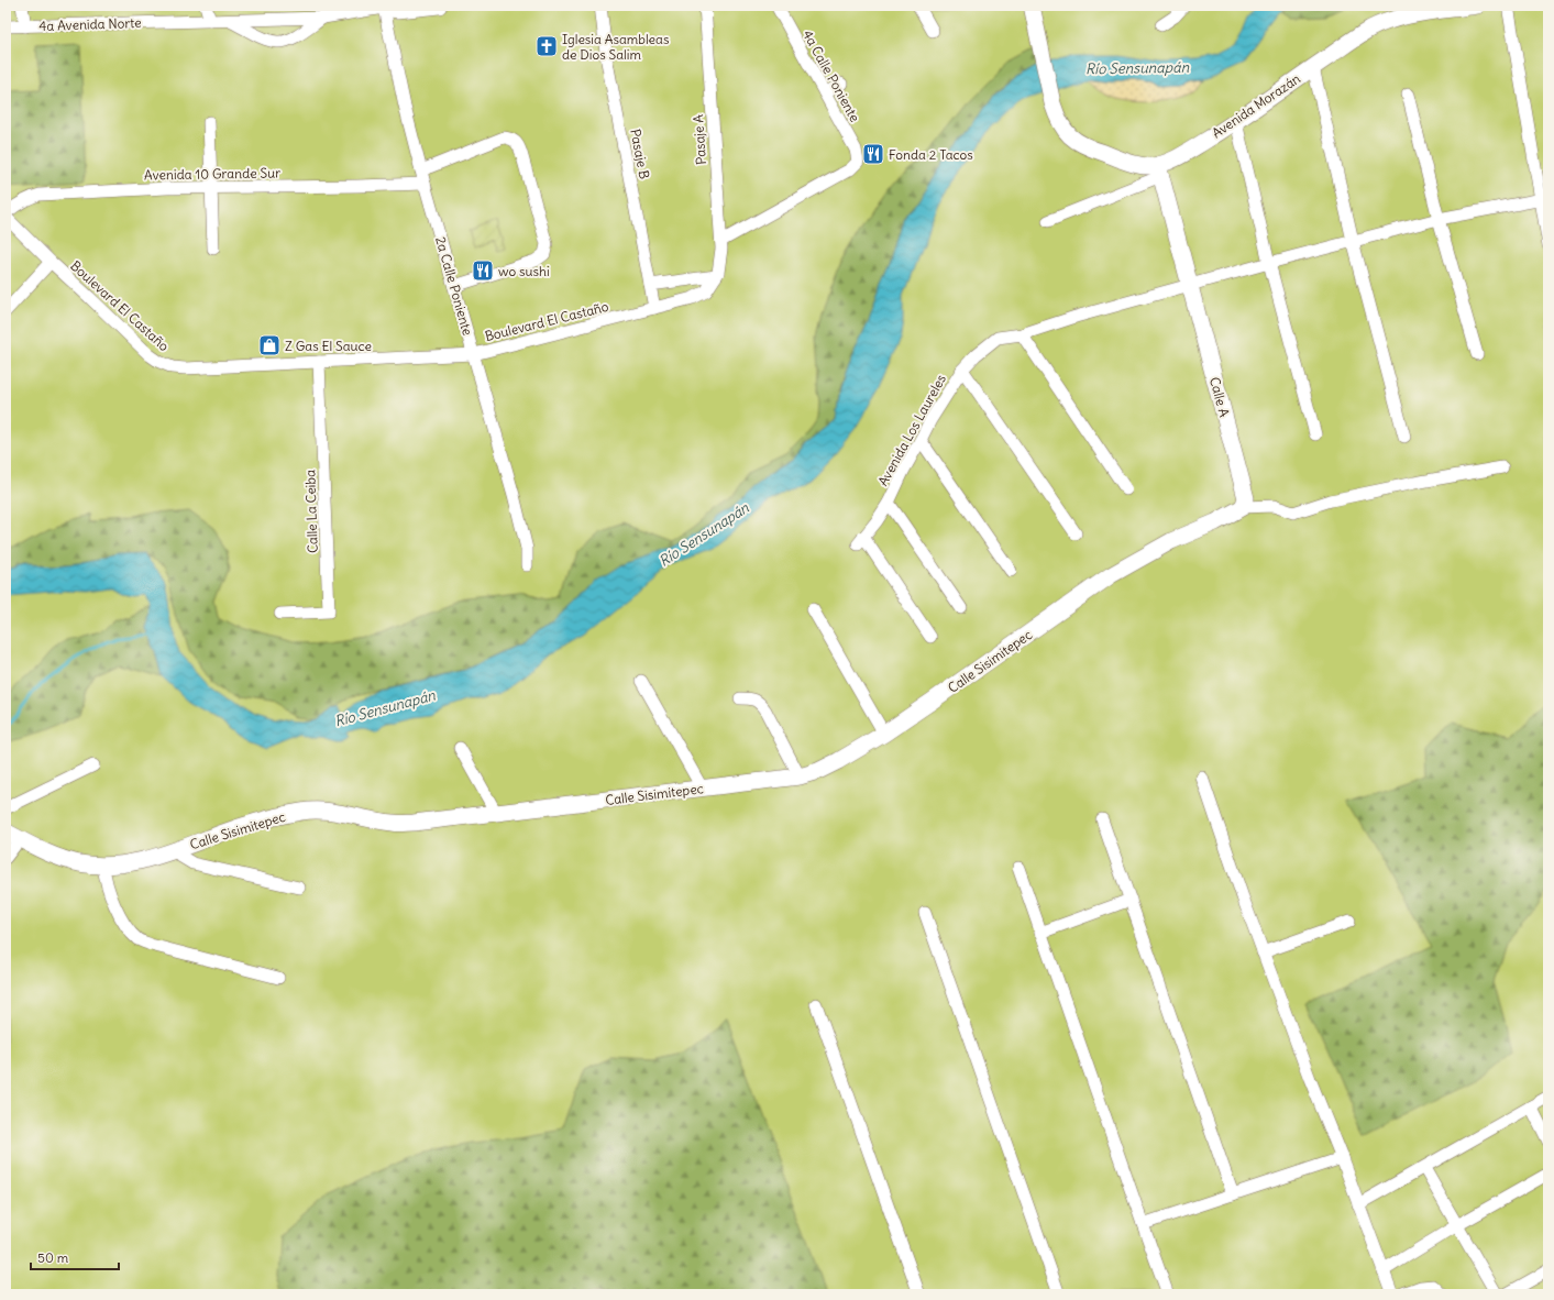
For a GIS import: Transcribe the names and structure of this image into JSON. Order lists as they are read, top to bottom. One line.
{"streets":{"street":["4a Avenida Norte","4a Calle Poniente","Avenida Morazán","Pasaje A","Pasaje B","Avenida 10 Grande Sur","2a Calle Poniente","Boulevard El Castaño","Calle A","Avenida Los Laureles","Calle La Ceiba","Calle Sisimitepec"]},"crossings":[["4a Avenida Norte","2a Calle Poniente"],["4a Calle Poniente","Pasaje A"],["Avenida Morazán","Calle A"],["Pasaje A","Boulevard El Castaño"],["Pasaje B","Boulevard El Castaño"],["Avenida 10 Grande Sur","2a Calle Poniente"],["Avenida 10 Grande Sur","Boulevard El Castaño"],["2a Calle Poniente","Boulevard El Castaño"],["Boulevard El Castaño","Calle La Ceiba"],["Calle A","Avenida Los Laureles"],["Calle A","Calle Sisimitepec"]],"water":["Río Sensunapán"],"places":{"church":["Iglesia Asambleas de Dios Salim"],"restaurant":["Fonda 2 Tacos","wo sushi"],"shop":["Z Gas El Sauce"]},"scale_bar":"50 m"}
